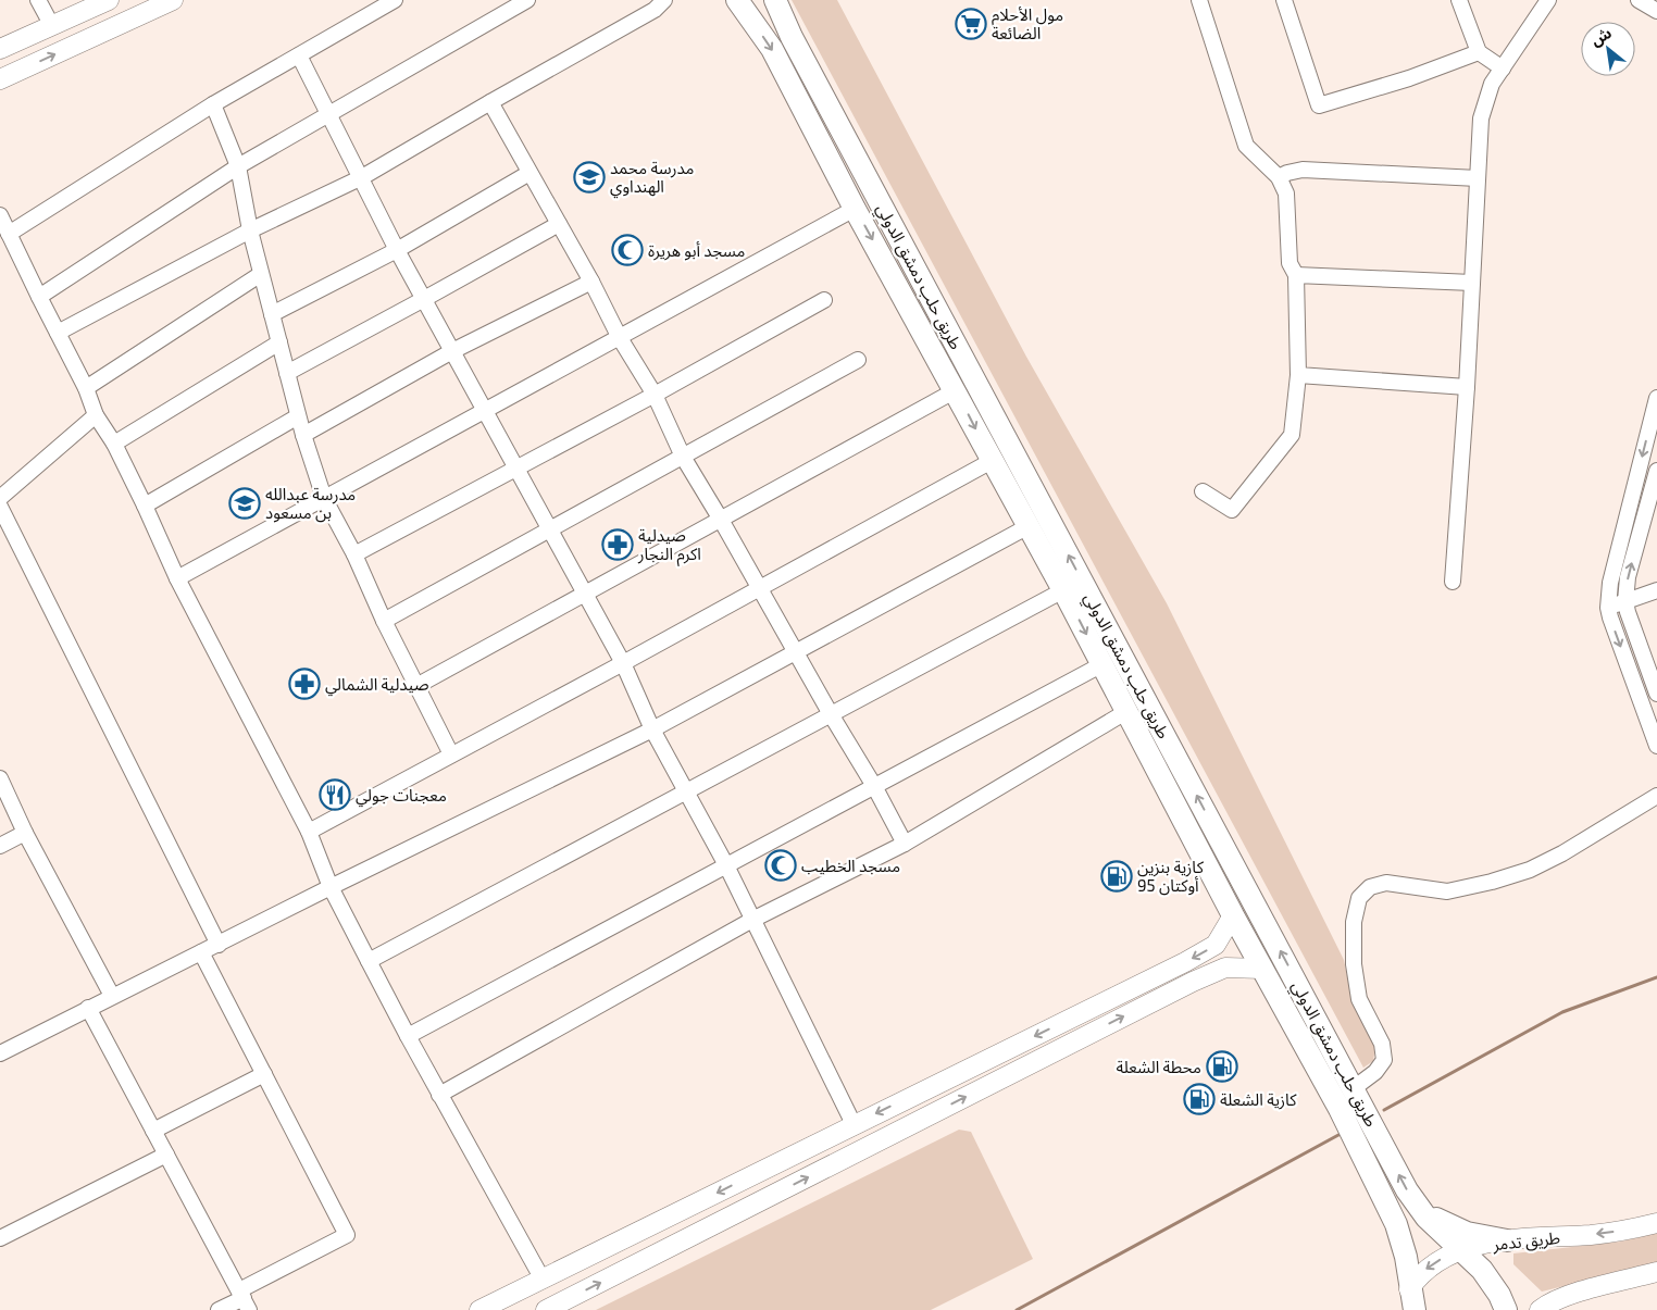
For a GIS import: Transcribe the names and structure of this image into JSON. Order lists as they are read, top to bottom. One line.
{"streets":{"highway":["طريق حلب دمشق الدولي"],"main road":["طريق تدمر"]},"crossings":[["طريق حلب دمشق الدولي","طريق تدمر"]],"places":{"supermarket":["مول الأحلام الضائعة"],"school or university":["مدرسة محمد الهنداوي","مدرسة عبدالله بن مسعود"],"mosque":["مسجد أبو هريرة","مسجد الخطيب"],"pharmacy":["صيدلية اكرم النجار","صيدلية الشمالي"],"restaurant":["معجنات جولي"],"fuel station":["كازية بنزين أوكتان 95","محطة الشعلة","كازية الشعلة"]},"north":"top left"}
